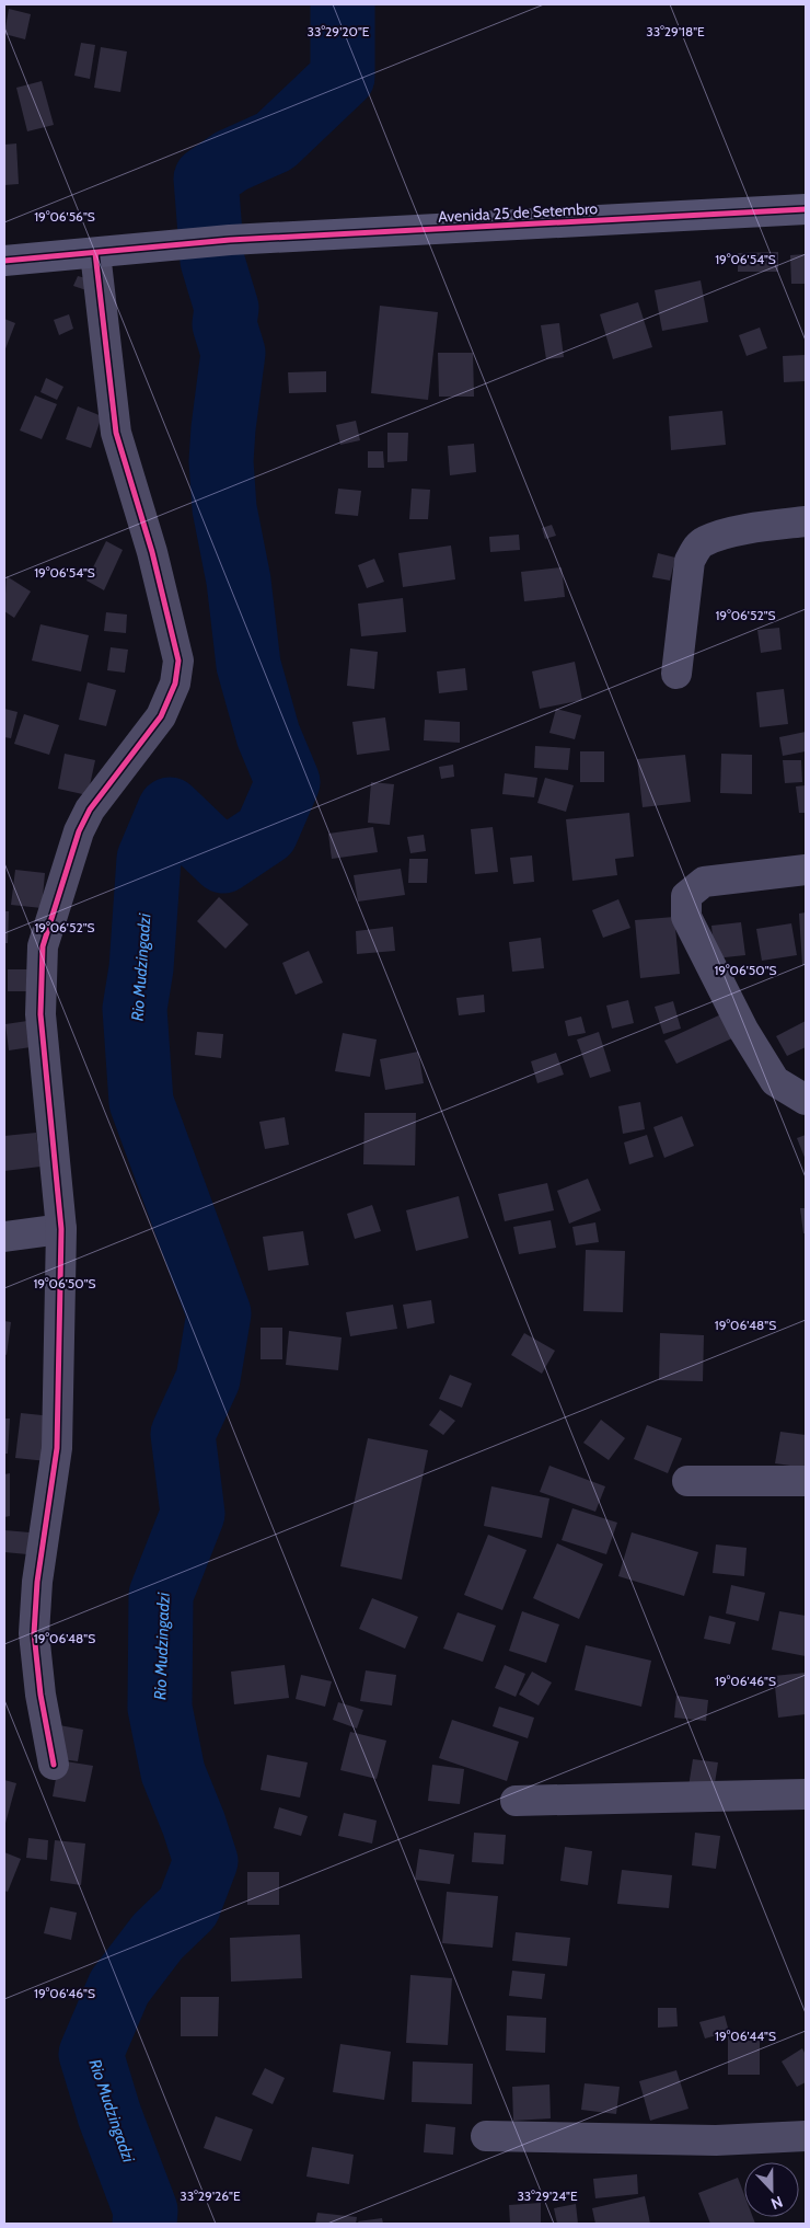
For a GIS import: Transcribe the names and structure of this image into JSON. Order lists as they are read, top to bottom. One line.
{"streets":{"street":["Avenida 25 de Setembro"]},"water":["Rio Mudzingadzi"],"north":"bottom","coordinates":["33°29'20\"E","33°29'18\"E","19°06'56\"S","19°06'54\"S","19°06'52\"S","19°06'50\"S","19°06'48\"S","19°06'46\"S","19°06'44\"S","33°29'26\"E","33°29'24\"E"]}
